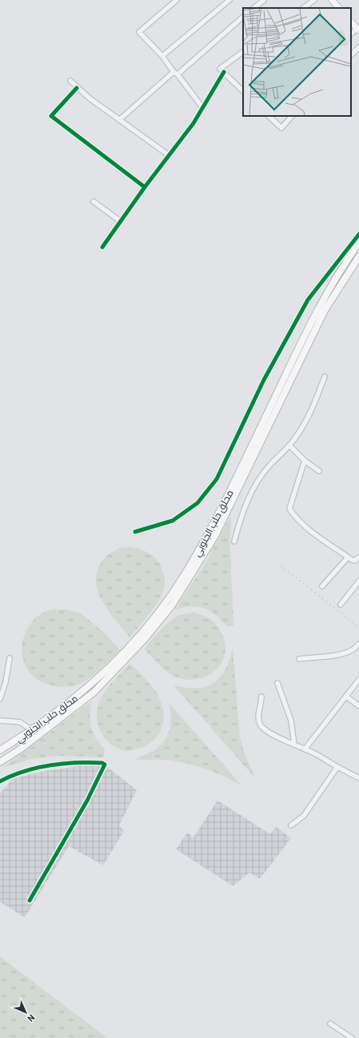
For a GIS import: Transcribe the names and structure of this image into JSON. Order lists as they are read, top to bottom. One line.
{"streets":{"highway":["محلق حلب الجنوبي"]},"north":"bottom right"}
